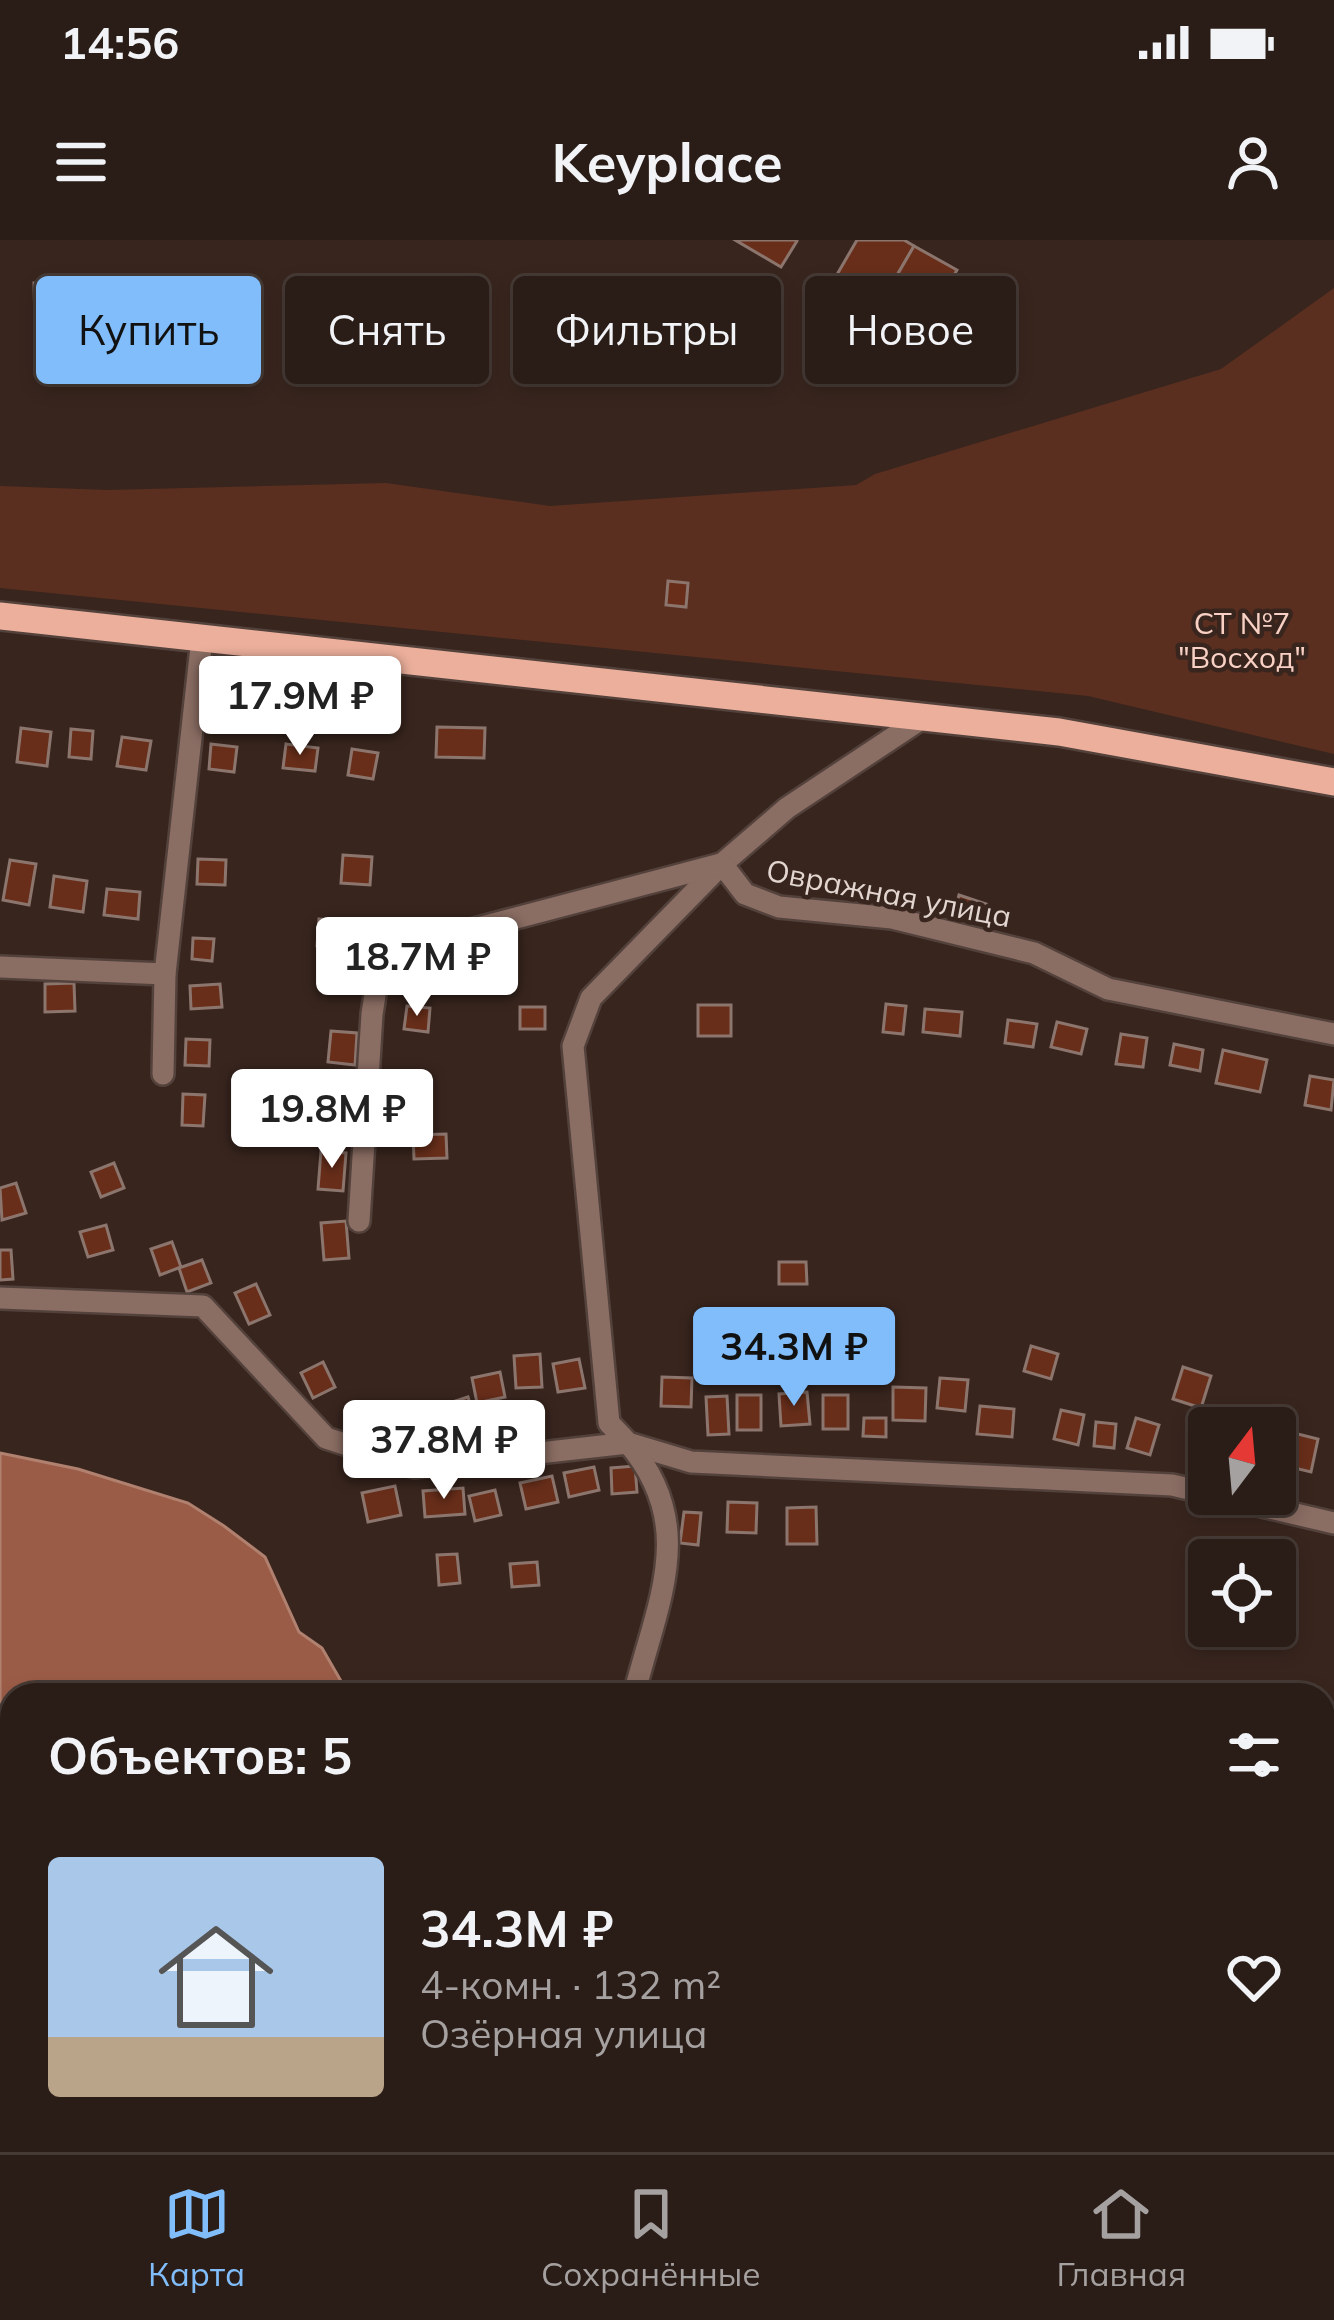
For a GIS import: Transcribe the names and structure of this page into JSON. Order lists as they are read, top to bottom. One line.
{"streets":{"street":["Овражная улица"]},"parks":["СТ №7 \"Восход\""],"north":"top","page":{"status":"14:56","header":"Keyplace","chip":["Купить","Снять","Фильтры","Новое"],"price":["17.9M ₽","18.7M ₽","19.8M ₽","34.3M ₽","37.8M ₽"],"heading":"Объектов: 5","list":[{"name":"34.3M ₽","note":"4-комн. · 132 m² · Озёрная улица"}],"tabs":["Карта","Сохранённые","Главная"]}}
